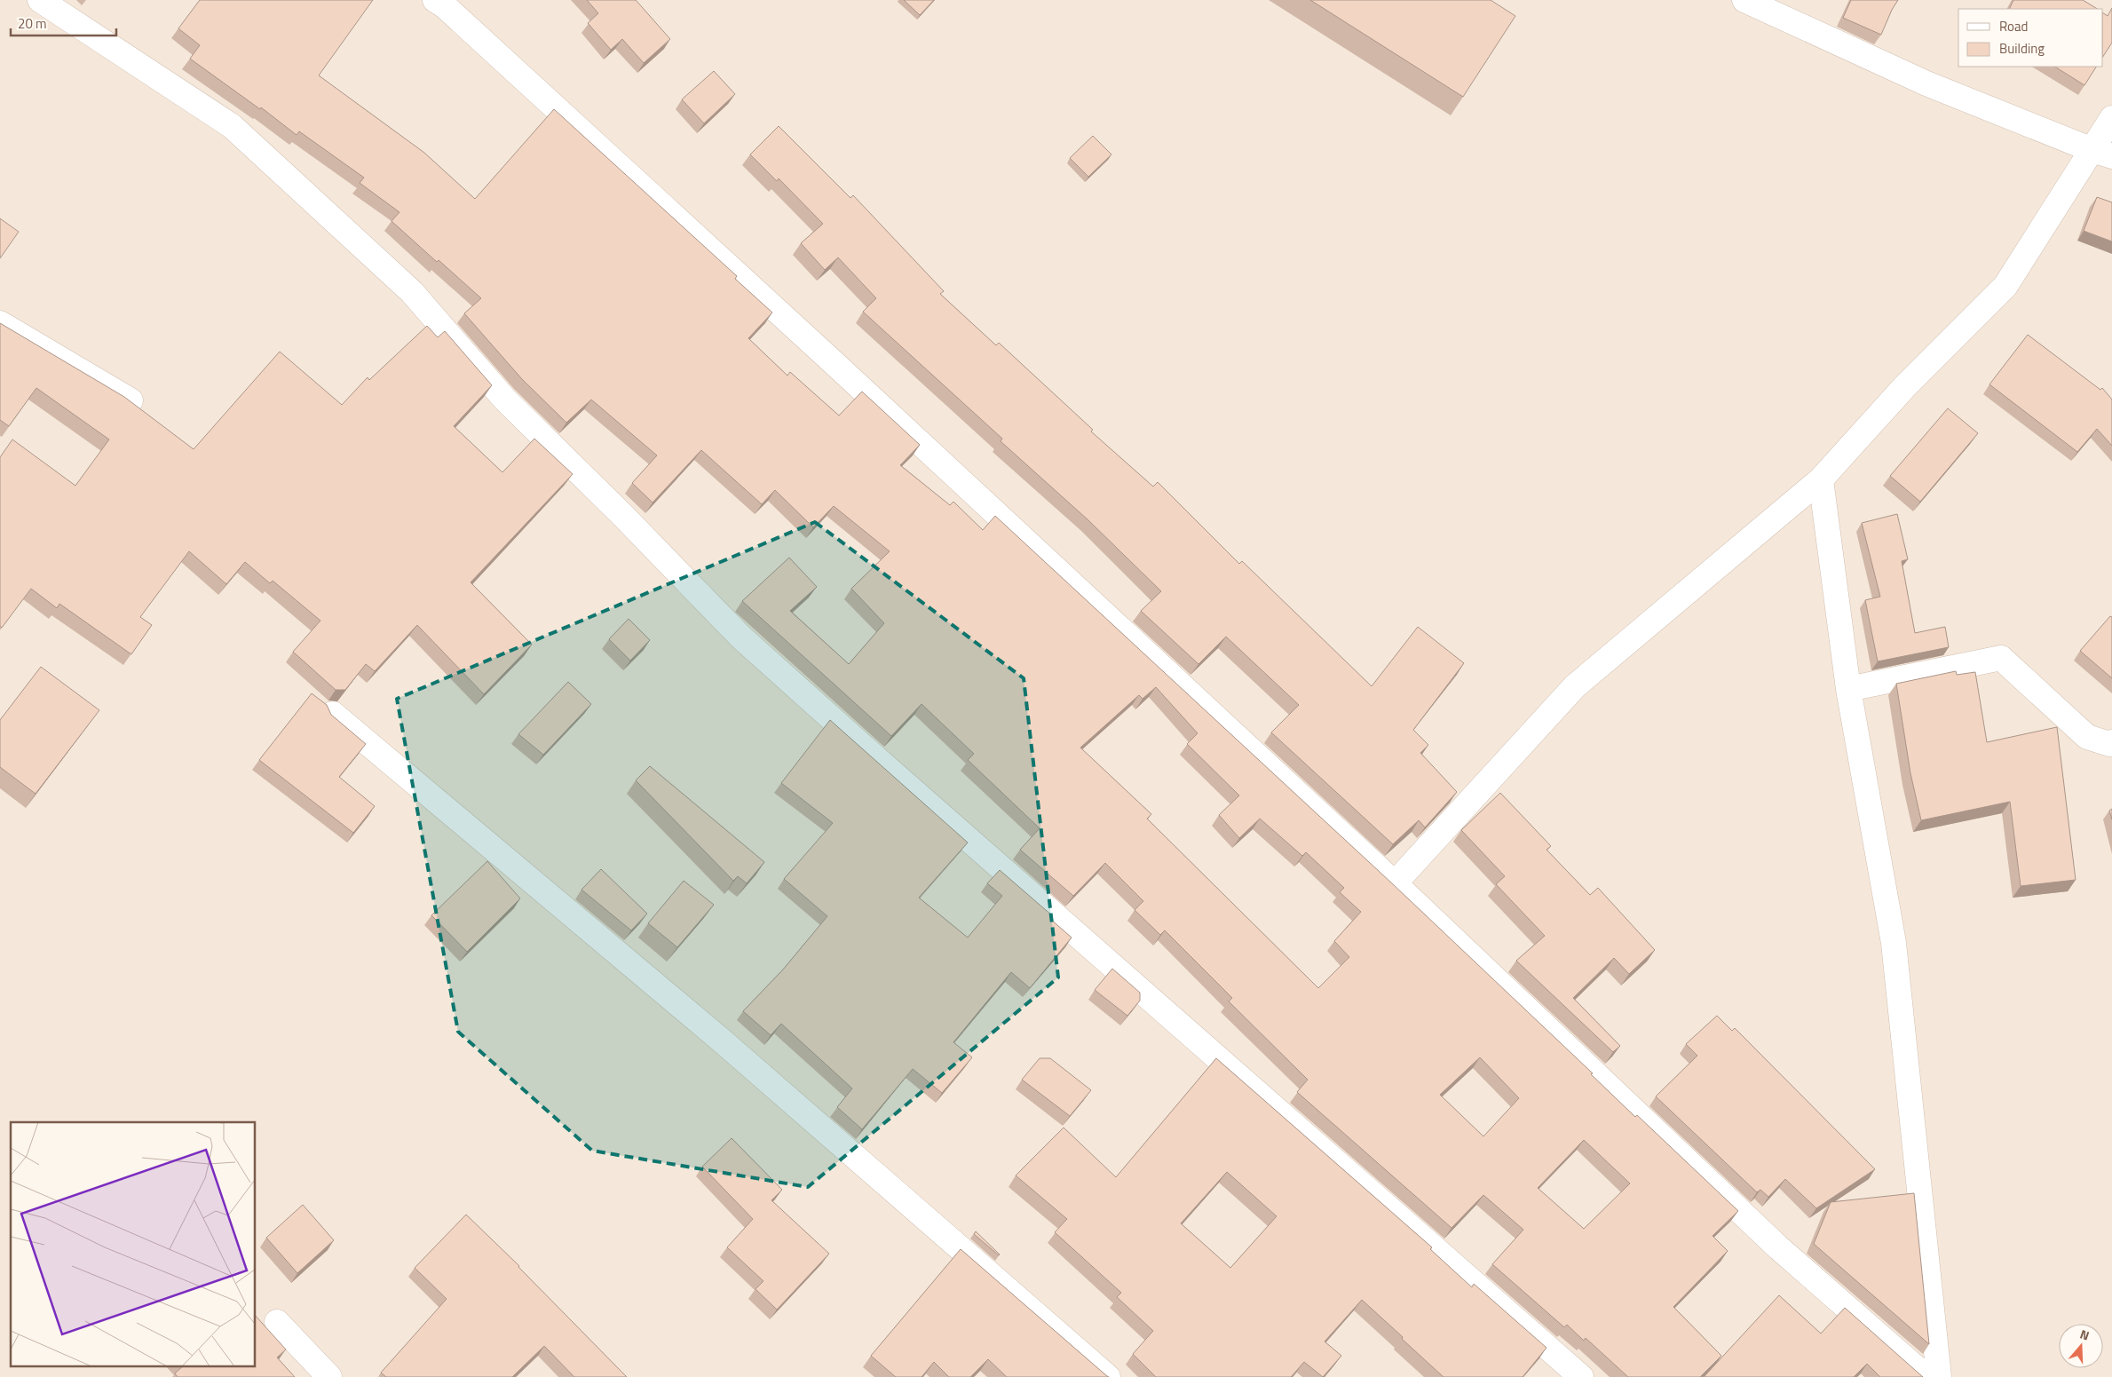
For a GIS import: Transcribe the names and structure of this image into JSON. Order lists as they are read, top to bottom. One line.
{"legend":["Road","Building"],"scale_bar":"20 m","north":"top"}
